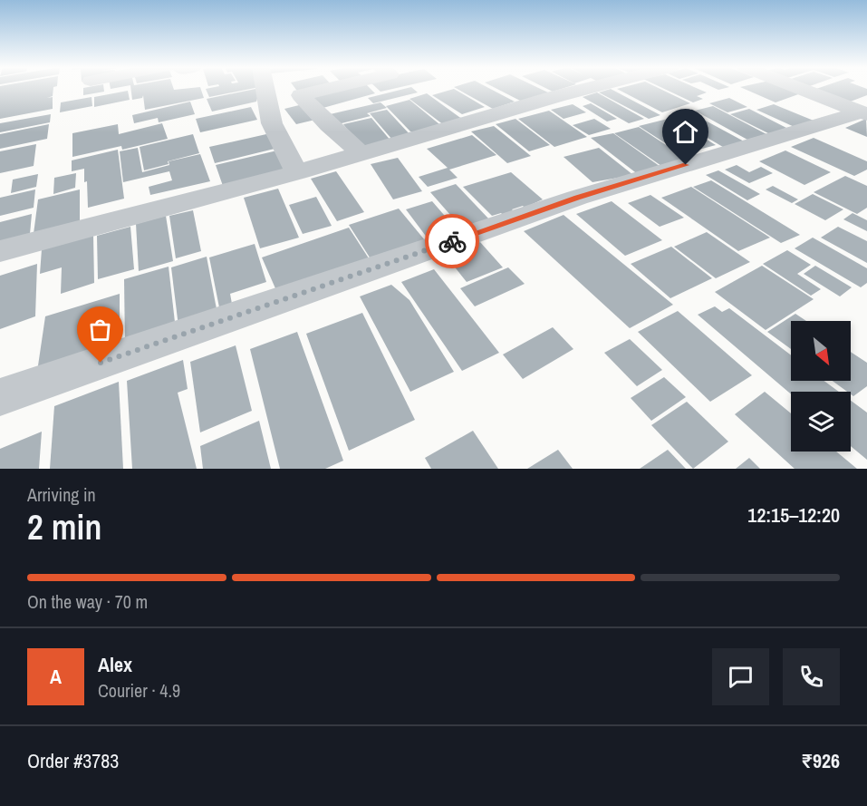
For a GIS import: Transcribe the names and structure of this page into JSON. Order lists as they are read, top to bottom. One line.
{"north":"bottom right","page":{"heading":["2 min","Arriving in","12:15–12:20"],"panel":["Alex","Courier · 4.9","Order #3783","₹926"],"bar":"On the way · 70 m","round":"A"}}
